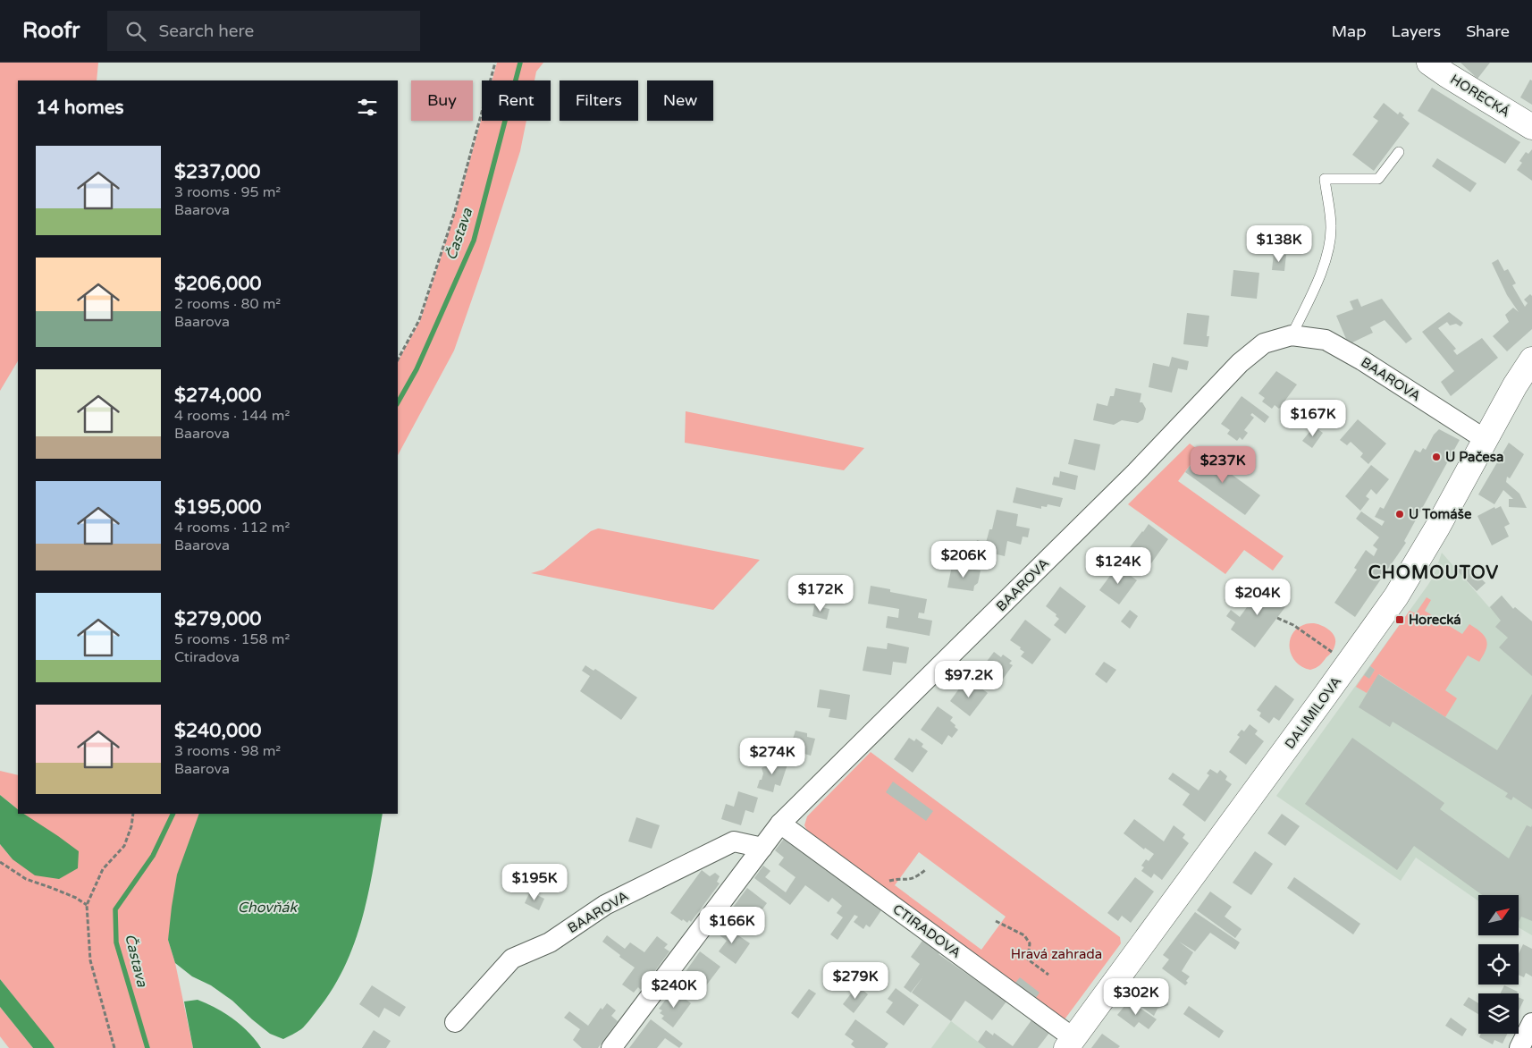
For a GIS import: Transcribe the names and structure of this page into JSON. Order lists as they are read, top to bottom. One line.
{"streets":{"main road":["HORECKÁ","DALIMILOVA"],"street":["BAAROVA","CTIRADOVA"]},"crossings":[["BAAROVA","DALIMILOVA"],["BAAROVA","CTIRADOVA"],["DALIMILOVA","CTIRADOVA"]],"districts":["CHOMOUTOV"],"water":["Častava","Chovňák"],"parks":["Hravá zahrada"],"places":{"other":["U Pačesa","U Tomáše"],"transit":["Horecká"]},"north":"top right","page":{"header":"Roofr","search":"Search here","nav":["Map","Layers","Share"],"chip":["Buy","Rent","Filters","New"],"heading":"14 homes","list":[{"name":"$237,000","note":"3 rooms · 95 m² · Baarova"},{"name":"$206,000","note":"2 rooms · 80 m² · Baarova"},{"name":"$274,000","note":"4 rooms · 144 m² · Baarova"},{"name":"$195,000","note":"4 rooms · 112 m² · Baarova"},{"name":"$279,000","note":"5 rooms · 158 m² · Ctiradova"},{"name":"$240,000","note":"3 rooms · 98 m² · Baarova"}],"price":["$138K","$167K","$237K","$206K","$124K","$172K","$204K","$97.2K","$274K","$195K","$166K","$279K","$240K","$302K"]}}
